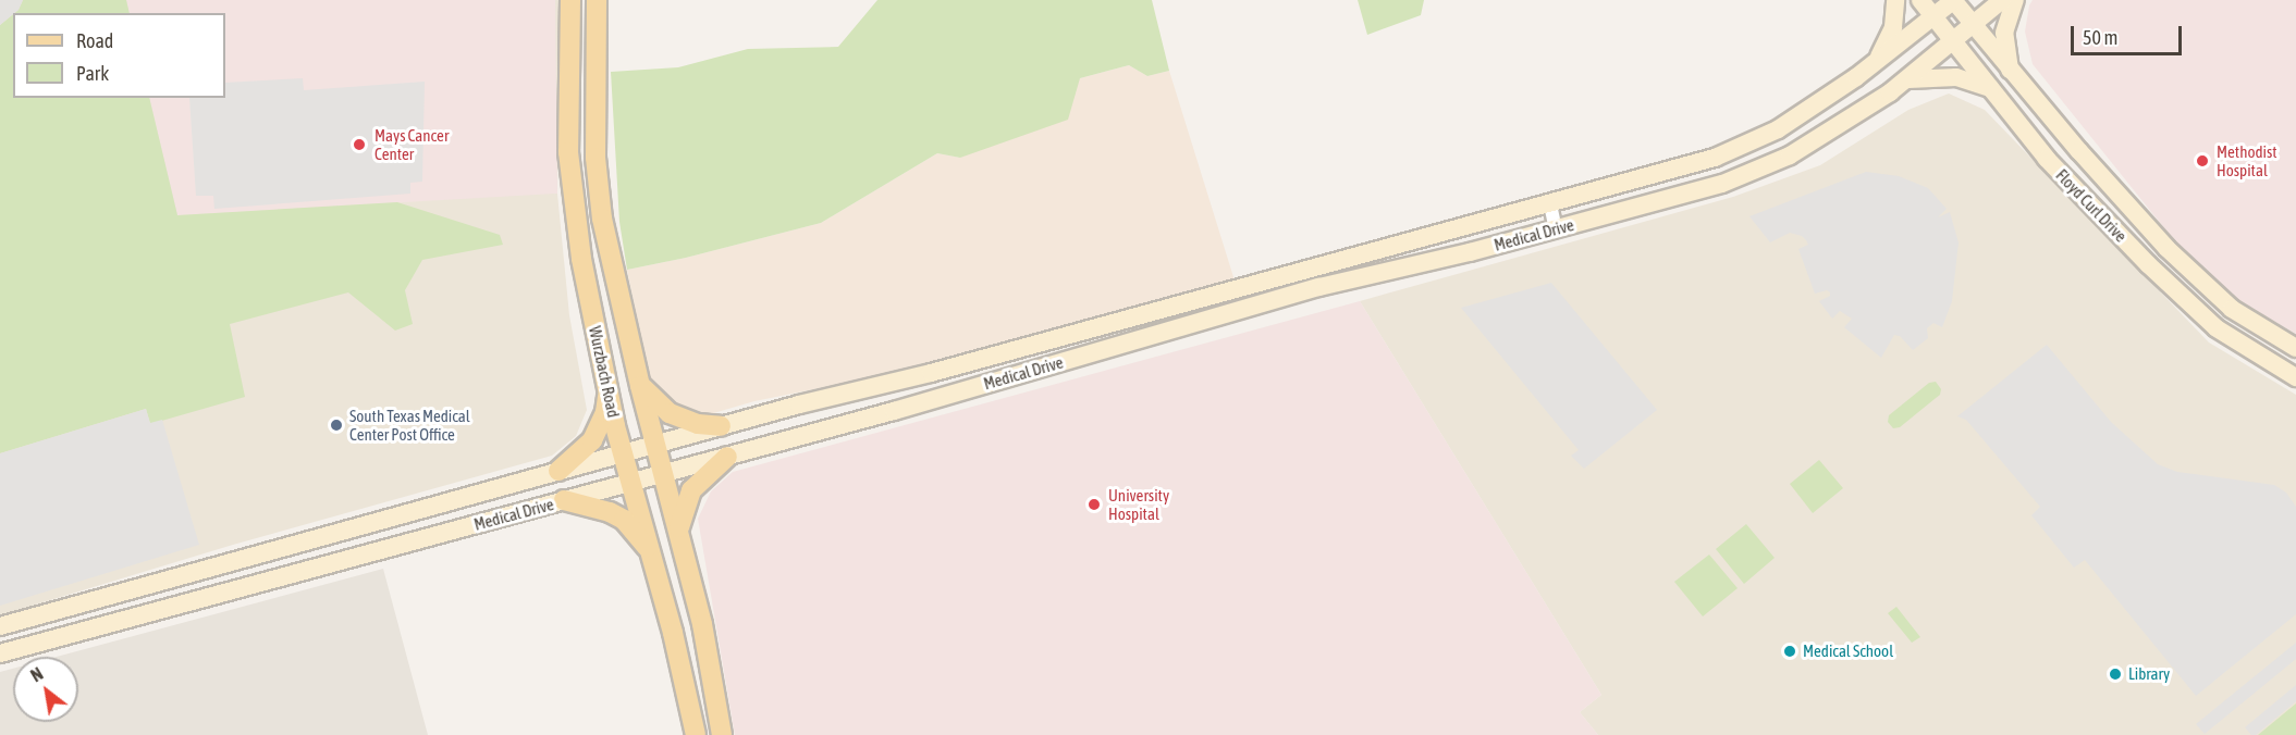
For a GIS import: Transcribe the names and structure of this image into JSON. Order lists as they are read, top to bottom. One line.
{"streets":{"main road":["Wurzbach Road"],"street":["Floyd Curl Drive","Medical Drive"]},"crossings":[["Floyd Curl Drive","Medical Drive"],["Medical Drive","Wurzbach Road"]],"places":["Mays Cancer Center","Methodist Hospital","South Texas Medical Center Post Office","University Hospital","Medical School","Library"],"legend":["Road","Park"],"scale_bar":"50 m","north":"top left"}
